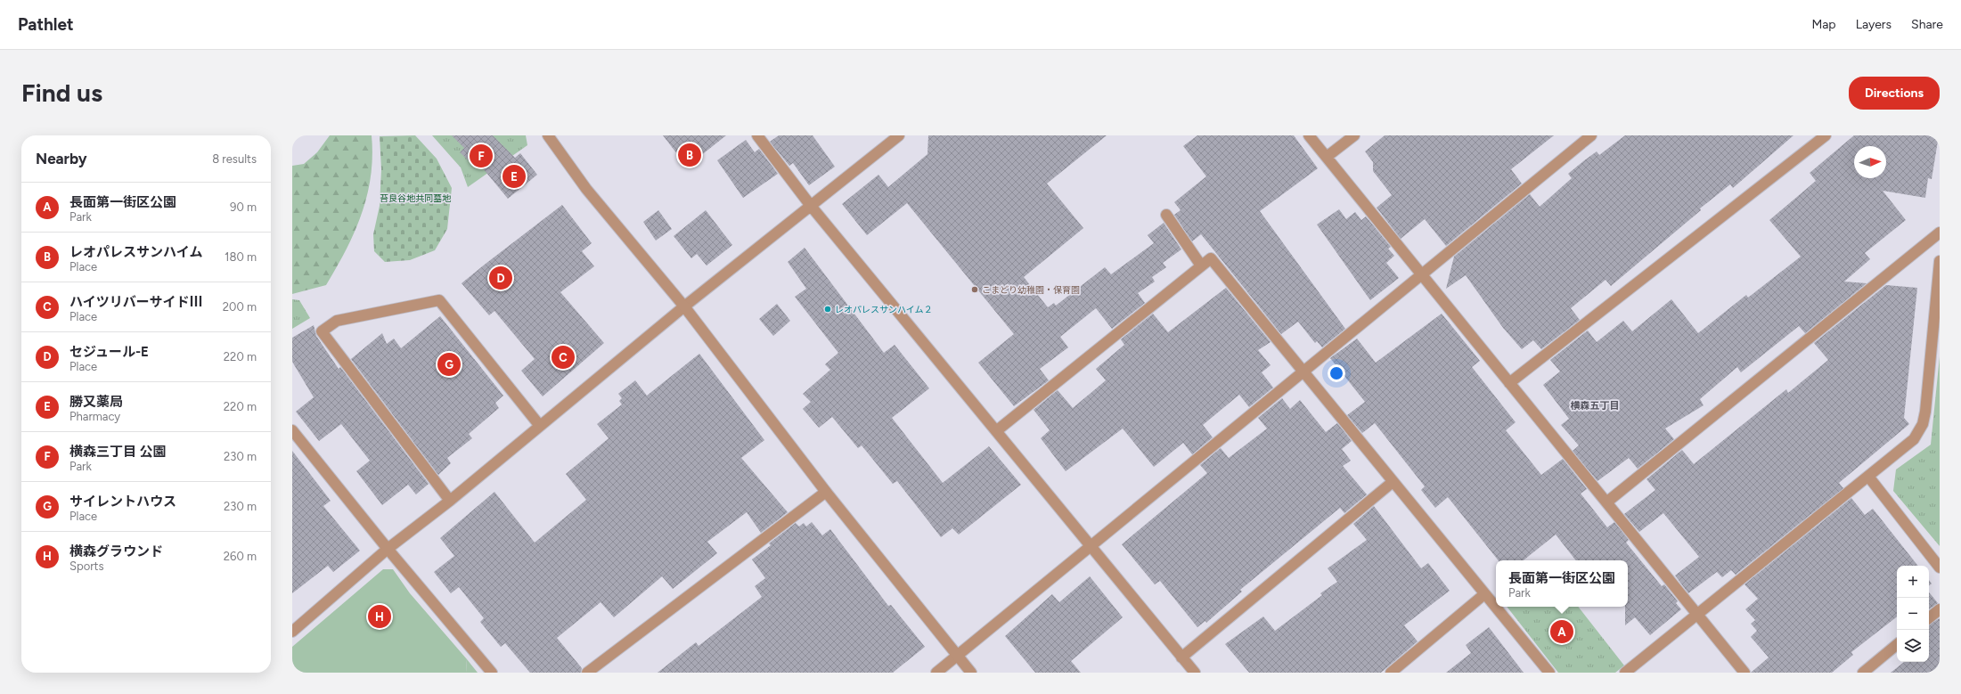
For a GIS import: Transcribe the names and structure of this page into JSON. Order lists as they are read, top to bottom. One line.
{"districts":["横森五丁目"],"parks":["苔良谷地共同墓地"],"places":["こまどり幼稚園・保育園","レオパレスサンハイム２"],"north":"right","page":{"header":"Pathlet","nav":["Map","Layers","Share"],"buttons":"Directions","title":"Find us","heading":["Nearby","8 results"],"pins":["B","F","E","D","C","G","H","A"],"list":[{"mark":"A","name":"長面第一街区公園","note":"Park","value":"90 m"},{"mark":"B","name":"レオパレスサンハイム","note":"Place","value":"180 m"},{"mark":"C","name":"ハイツリバーサイドⅢ","note":"Place","value":"200 m"},{"mark":"D","name":"セジュール-E","note":"Place","value":"220 m"},{"mark":"E","name":"勝又薬局","note":"Pharmacy","value":"220 m"},{"mark":"F","name":"横森三丁目 公園","note":"Park","value":"230 m"},{"mark":"G","name":"サイレントハウス","note":"Place","value":"230 m"},{"mark":"H","name":"横森グラウンド","note":"Sports","value":"260 m"}],"popup":["長面第一街区公園","Park"],"map_buttons":["+","−"]}}
